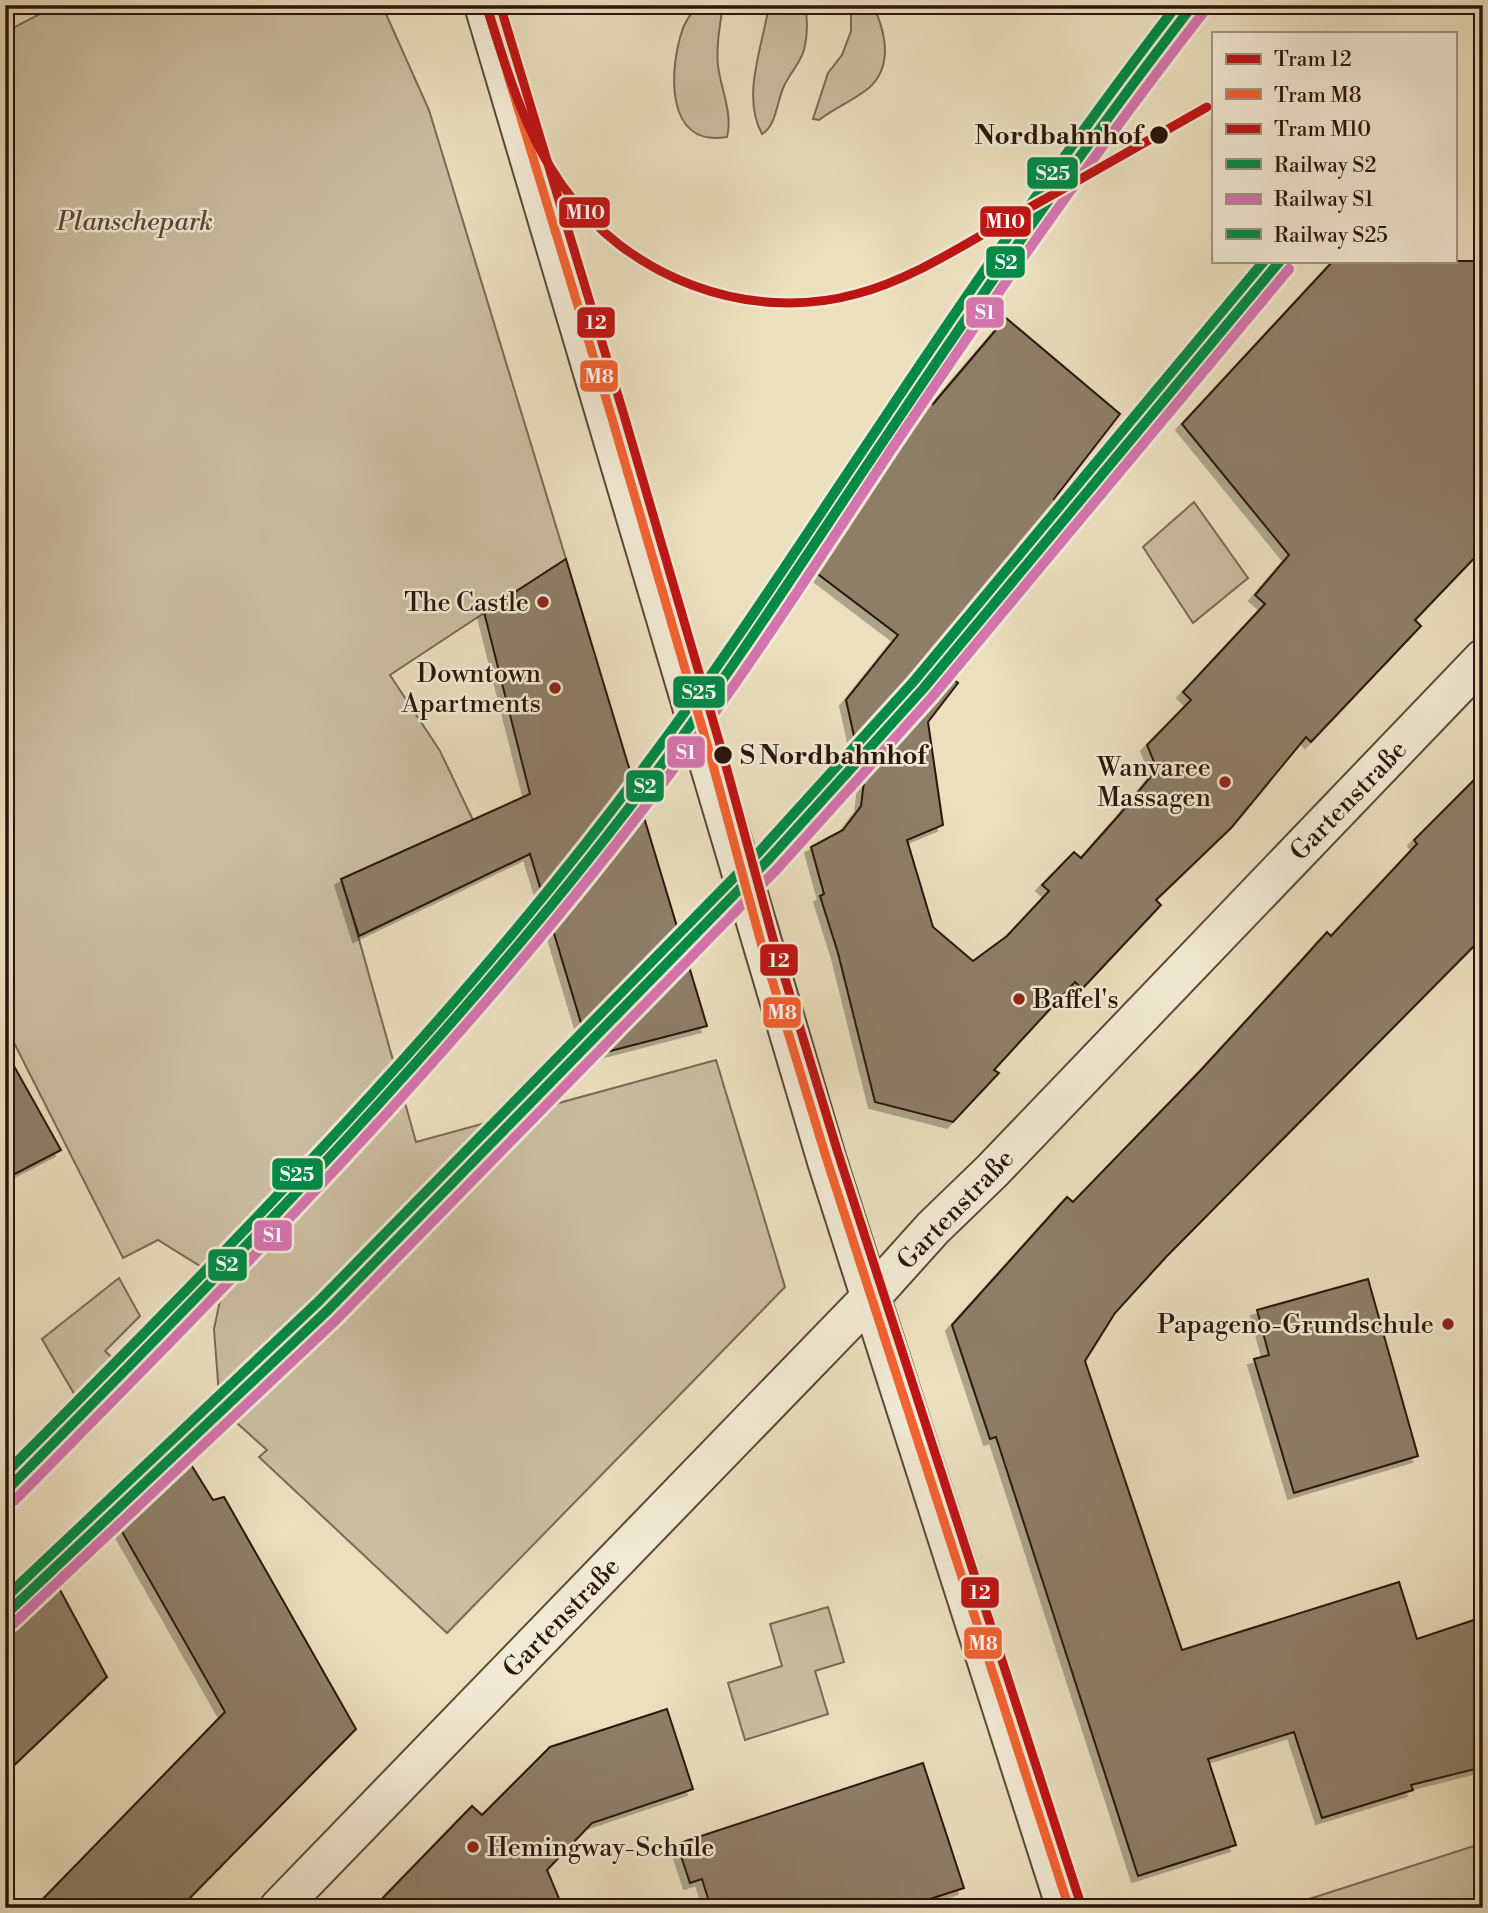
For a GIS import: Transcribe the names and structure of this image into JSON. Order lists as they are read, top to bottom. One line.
{"streets":{"street":["Gartenstraße"]},"parks":["Planschepark"],"places":["Nordbahnhof","The Castle","Downtown Apartments","S Nordbahnhof","Wanvaree Massagen","Baffel's","Papageno-Grundschule","Hemingway-Schule"],"lines":["tram line 12","tram line M10","rail line S2","rail line S25","tram line M8","rail line S1"],"legend":["Tram 12","Tram M8","Tram M10","Railway S2","Railway S1","Railway S25"]}
